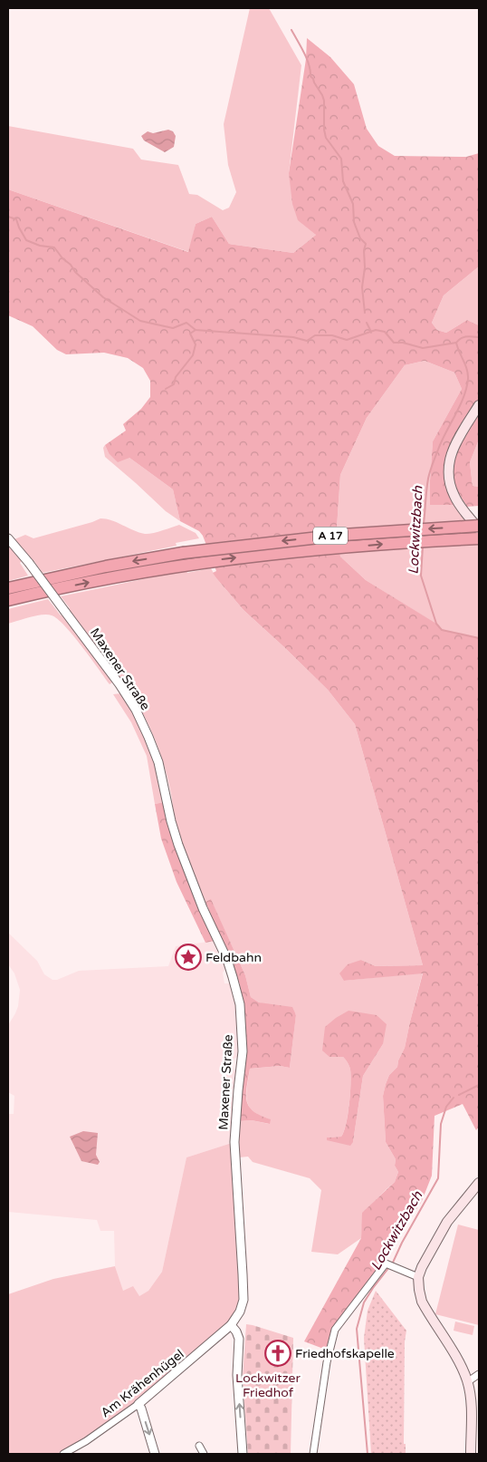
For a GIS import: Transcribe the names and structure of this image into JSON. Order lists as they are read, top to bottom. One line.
{"streets":{"highway":["A 17"],"street":["Maxener Straße","Am Krähenhügel"]},"crossings":[["Maxener Straße","Am Krähenhügel"]],"water":["Lockwitzbach"],"parks":["Lockwitzer Friedhof"],"places":{"place":["Feldbahn"],"church":["Friedhofskapelle"]}}
